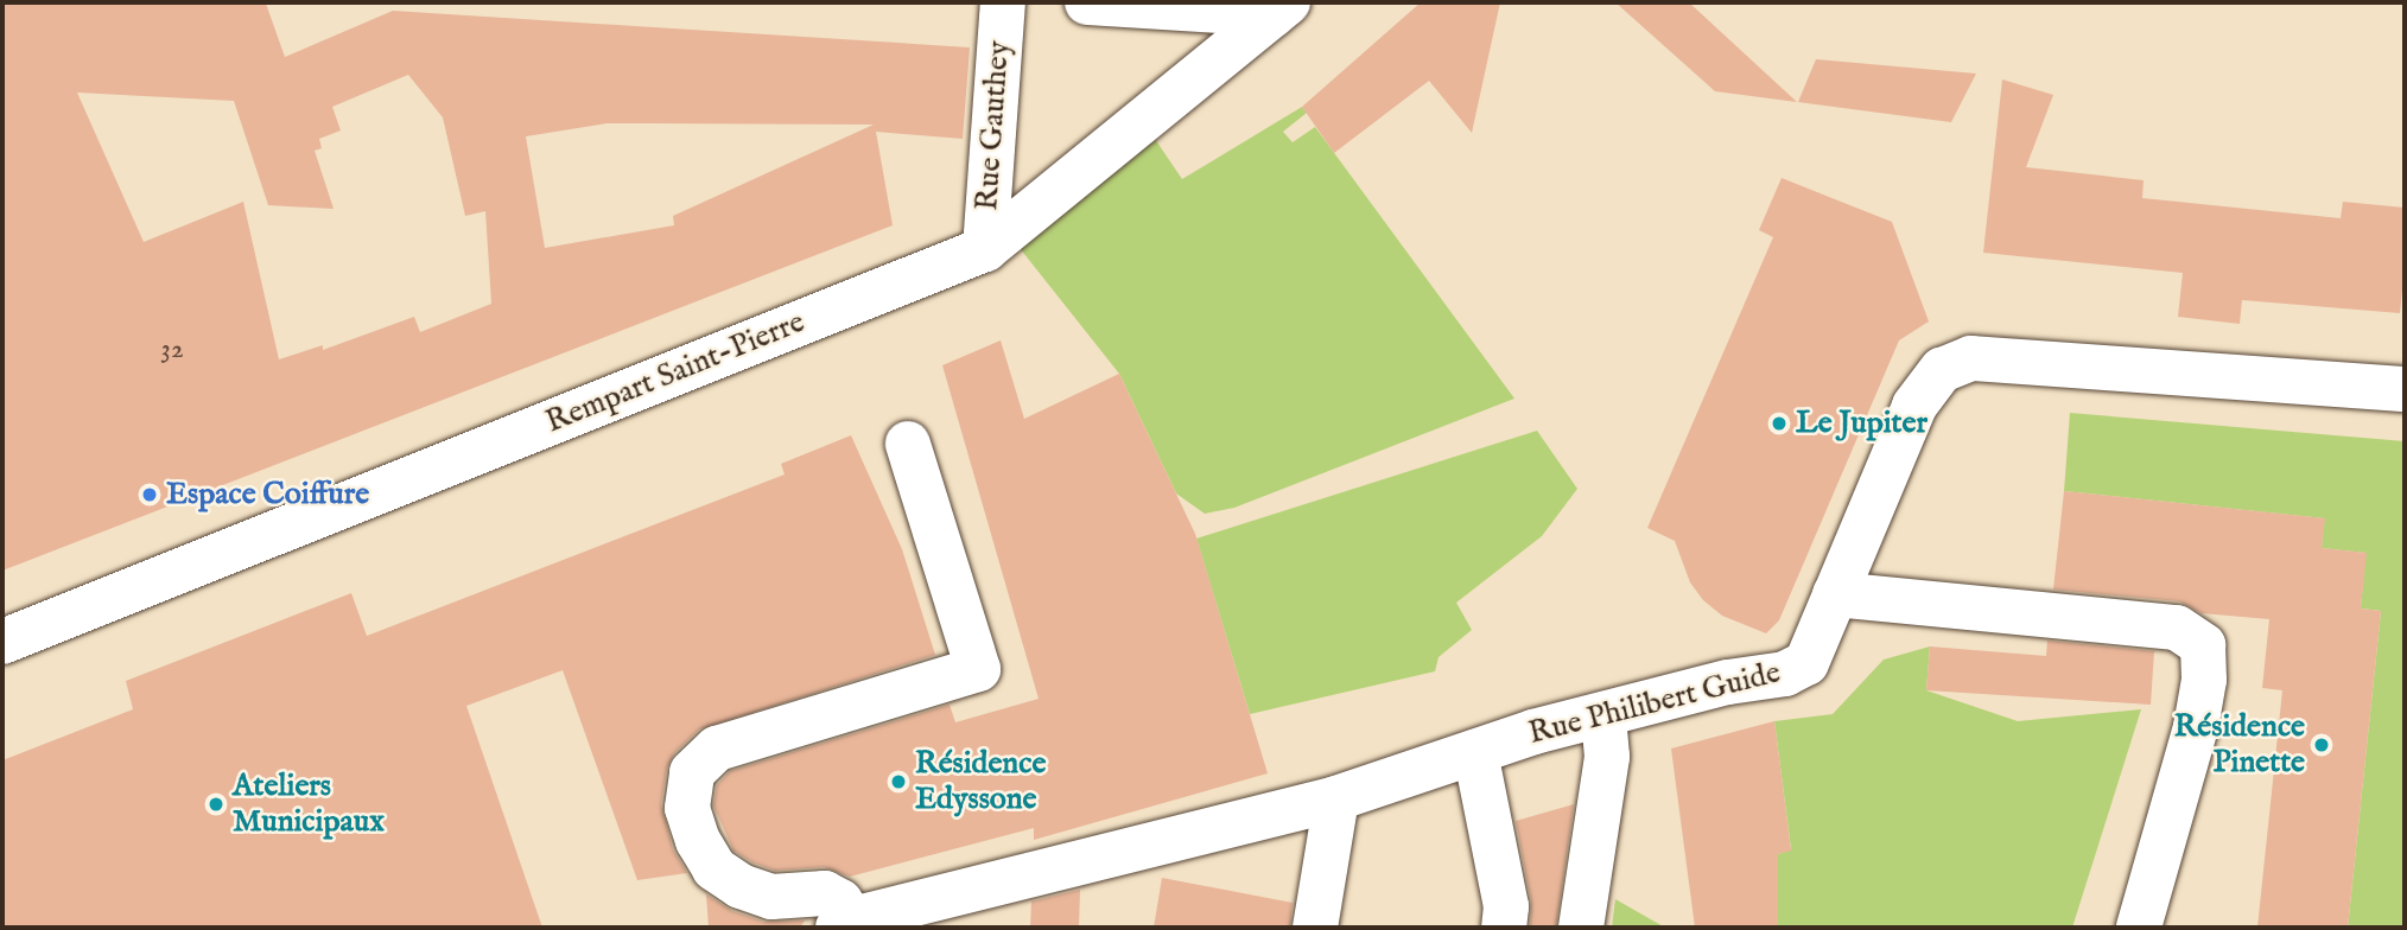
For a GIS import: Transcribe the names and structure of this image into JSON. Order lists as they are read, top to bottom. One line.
{"streets":{"street":["Rue Gauthey","Rempart Saint-Pierre","Rue Philibert Guide"]},"crossings":[["Rue Gauthey","Rempart Saint-Pierre"]],"places":["Le Jupiter","Espace Coiffure","Résidence Pinette","Résidence Edyssone","Ateliers Municipaux"],"house_numbers":["32"]}
